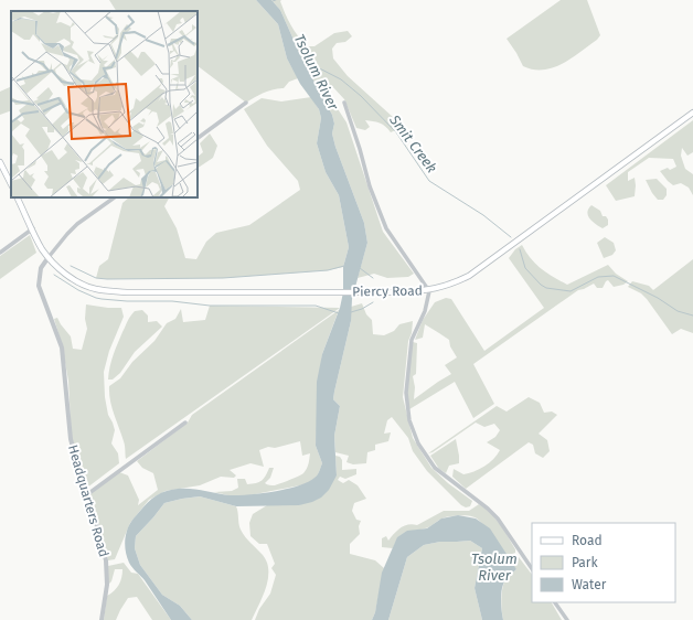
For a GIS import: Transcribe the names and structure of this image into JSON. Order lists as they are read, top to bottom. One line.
{"streets":{"main road":["Piercy Road"],"street":["Headquarters Road"]},"crossings":[["Piercy Road","Headquarters Road"]],"water":["Tsolum River","Smit Creek"],"legend":["Road","Park","Water"]}
